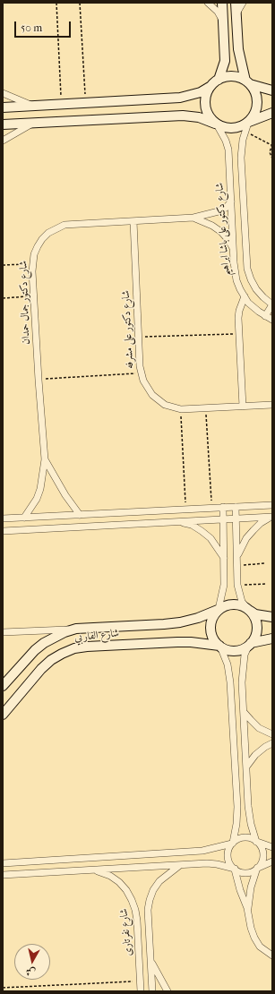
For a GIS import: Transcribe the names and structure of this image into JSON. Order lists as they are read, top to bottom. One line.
{"streets":{"street":["شارع دكتور على باشا ابراهيم","شارع دكتور جمال حمدان","شارع دكتور على مشرفه","شارع الفاربي","شارع نفرتارى"]},"crossings":[["شارع دكتور على باشا ابراهيم","شارع دكتور جمال حمدان"],["شارع دكتور جمال حمدان","شارع دكتور على مشرفه"]],"scale_bar":"50 m","north":"bottom"}
